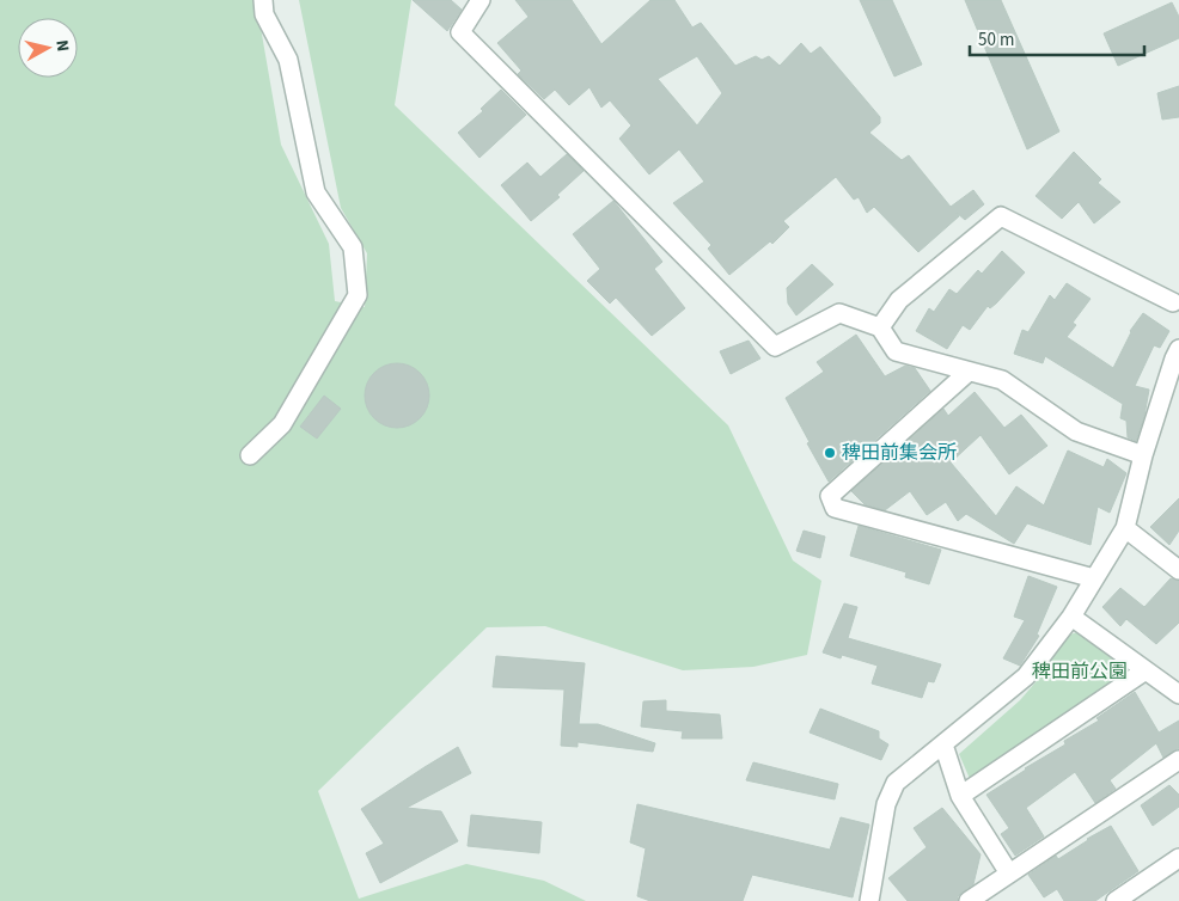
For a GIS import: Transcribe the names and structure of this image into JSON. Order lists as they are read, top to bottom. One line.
{"parks":["稗田前公園"],"places":["稗田前集会所"],"scale_bar":"50 m","north":"right"}
